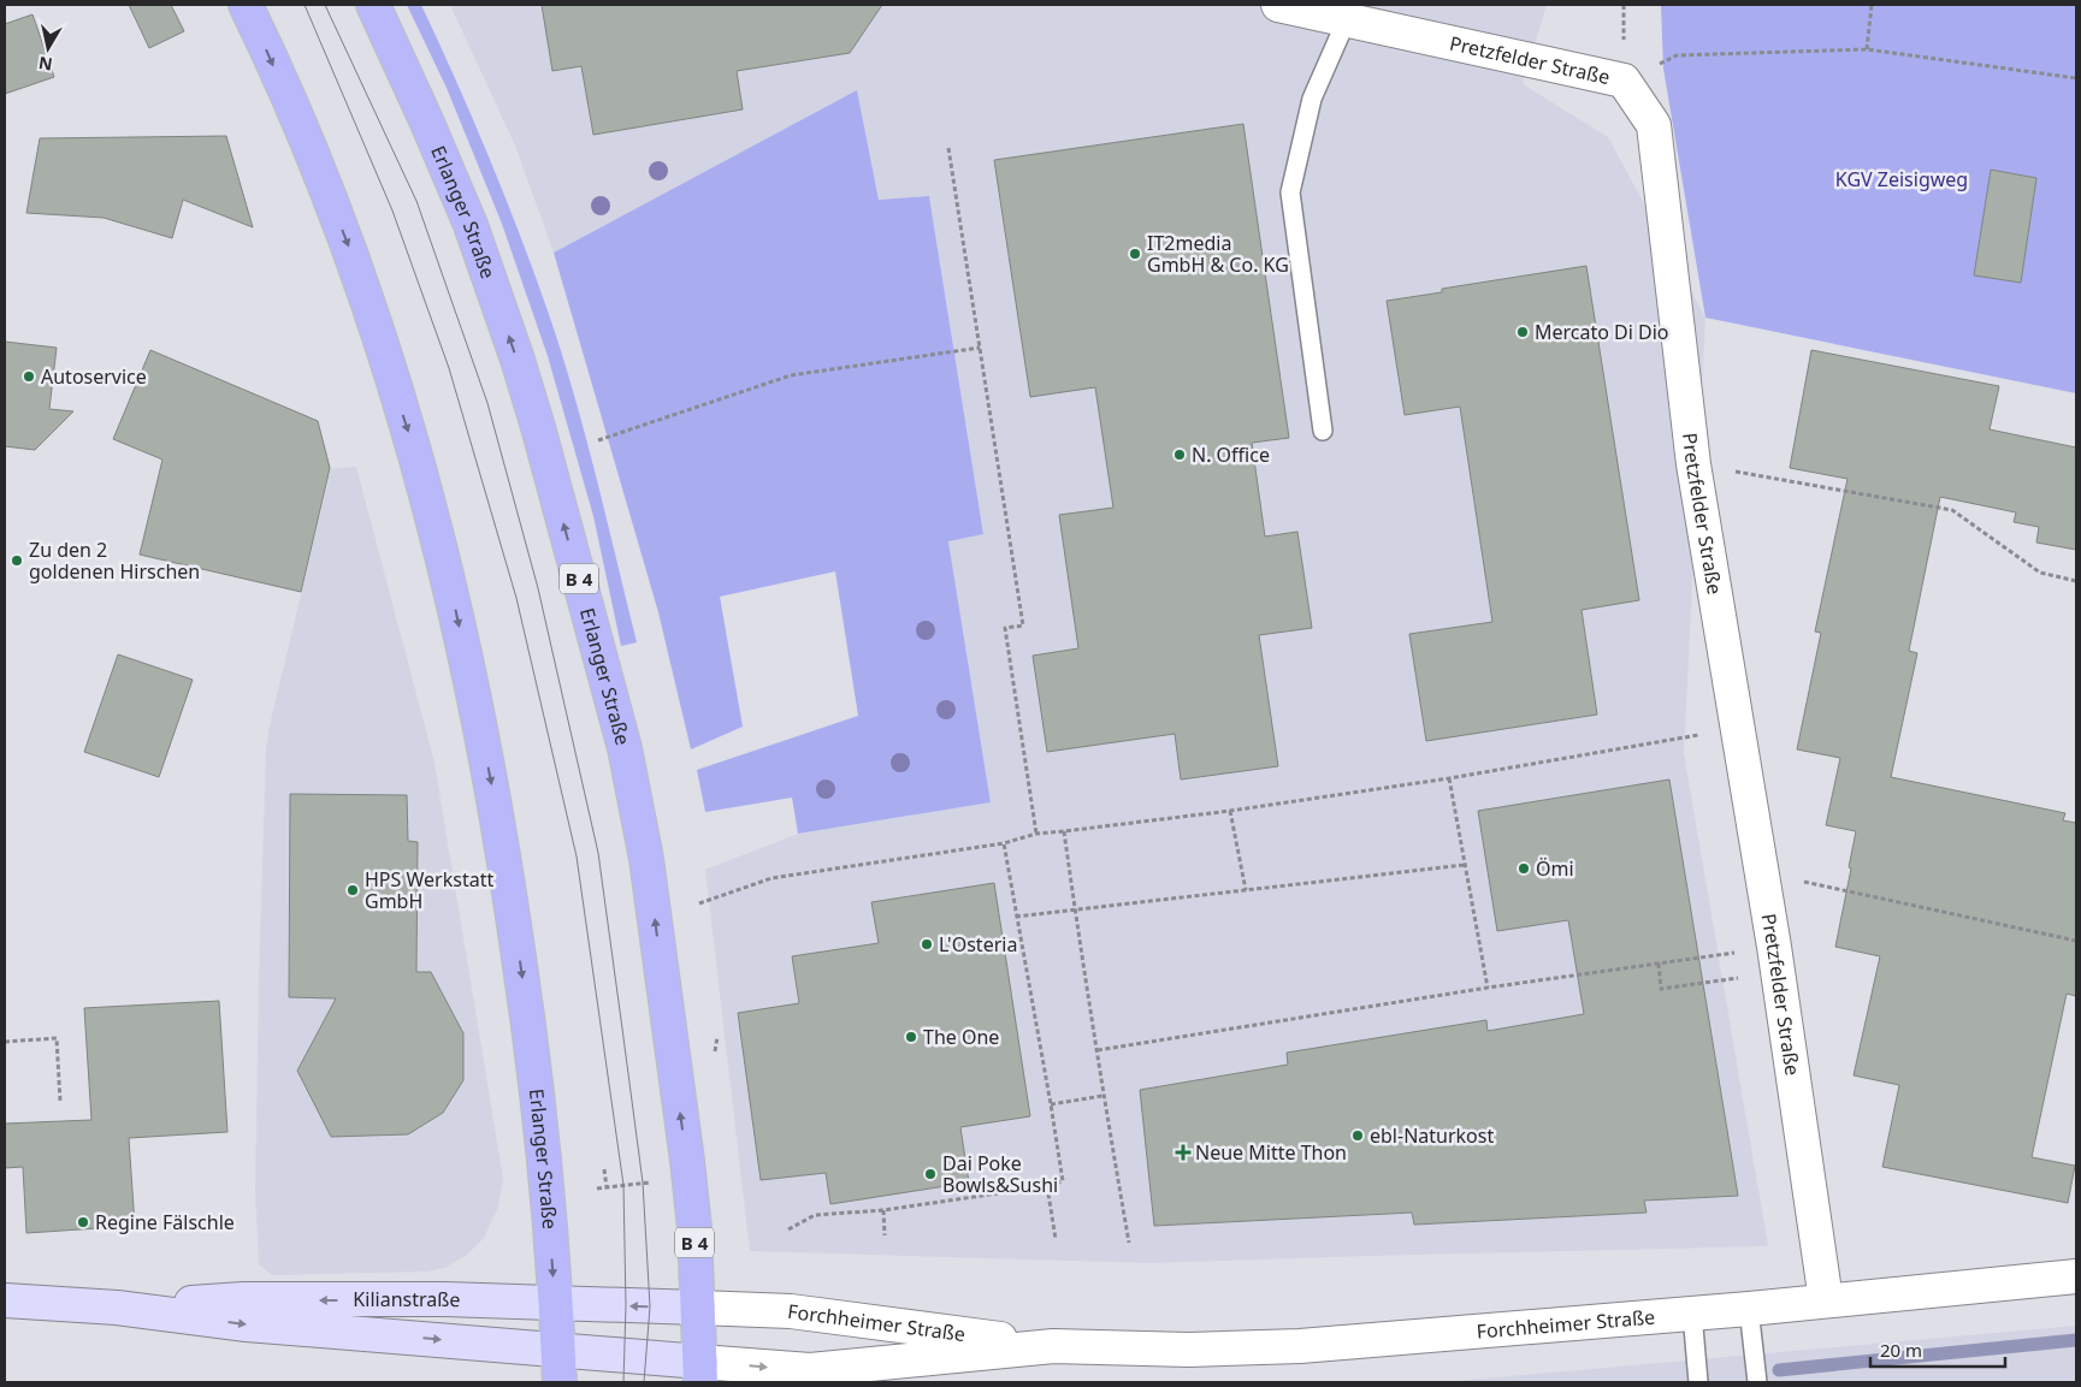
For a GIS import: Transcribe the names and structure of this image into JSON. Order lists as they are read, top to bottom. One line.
{"streets":{"main road":["Erlanger Straße","B 4","Kilianstraße","Forchheimer Straße"],"street":["Pretzfelder Straße"]},"crossings":[["Pretzfelder Straße","Forchheimer Straße"],["Erlanger Straße","Kilianstraße"],["Erlanger Straße","Forchheimer Straße"],["Kilianstraße","Forchheimer Straße"]],"parks":["KGV Zeisigweg"],"places":{"other":["IT2media GmbH & Co. KG","Mercato Di Dio","Autoservice","N. Office","Zu den 2 goldenen Hirschen","Ömi","HPS Werkstatt GmbH","L'Osteria","The One","ebl-Naturkost","Dai Poke Bowls&Sushi","Regine Fälschle"],"health":["Neue Mitte Thon"]},"scale_bar":"20 m","north":"bottom"}
